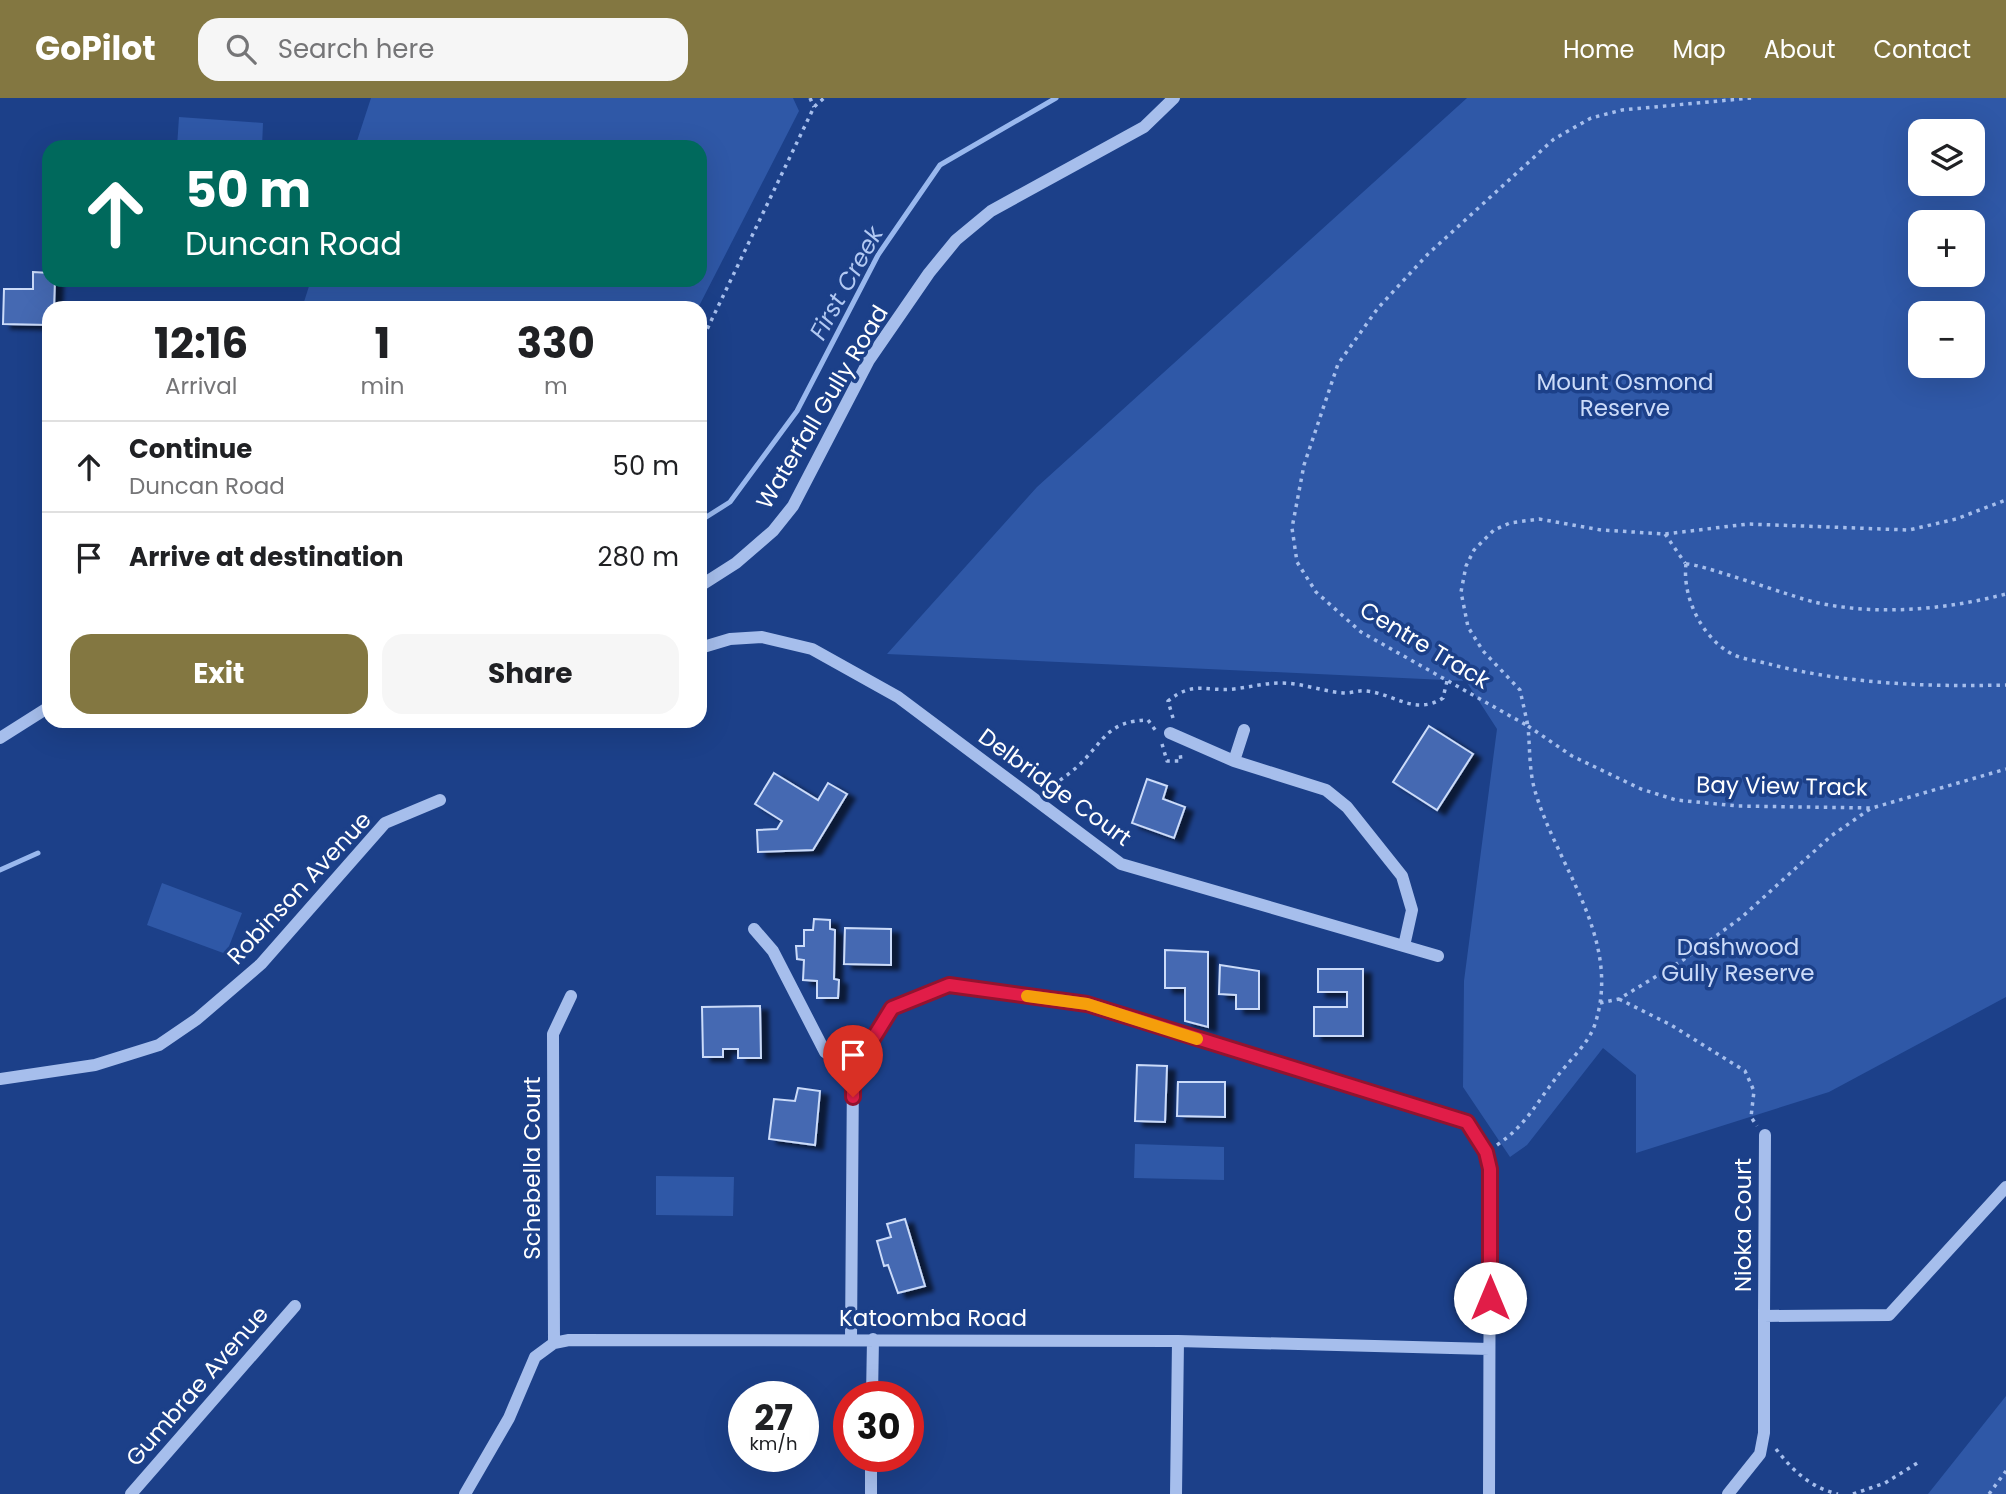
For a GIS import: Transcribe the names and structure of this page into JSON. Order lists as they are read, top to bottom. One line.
{"streets":{"street":["Waterfall Gully Road","Delbridge Court","Robinson Avenue","Schebella Court","Nioka Court","Katoomba Road","Gumbrae Avenue"],"path":["Centre Track","Bay View Track"]},"crossings":[["Centre Track","Bay View Track"],["Schebella Court","Katoomba Road"]],"water":["First Creek"],"parks":["Mount Osmond Reserve","Dashwood Gully Reserve"],"page":{"header":"GoPilot","search":"Search here","nav":["Home","Map","About","Contact"],"map_buttons":["+","−"],"turn":["50 m","Duncan Road"],"eta":["12:16","Arrival","1","min","330","m"],"list":[{"name":"Continue","note":"Duncan Road","value":"50 m"},{"name":"Arrive at destination","value":"280 m"}],"buttons":["Exit","Share"],"speed":"27 km/h","limit":"30"}}
